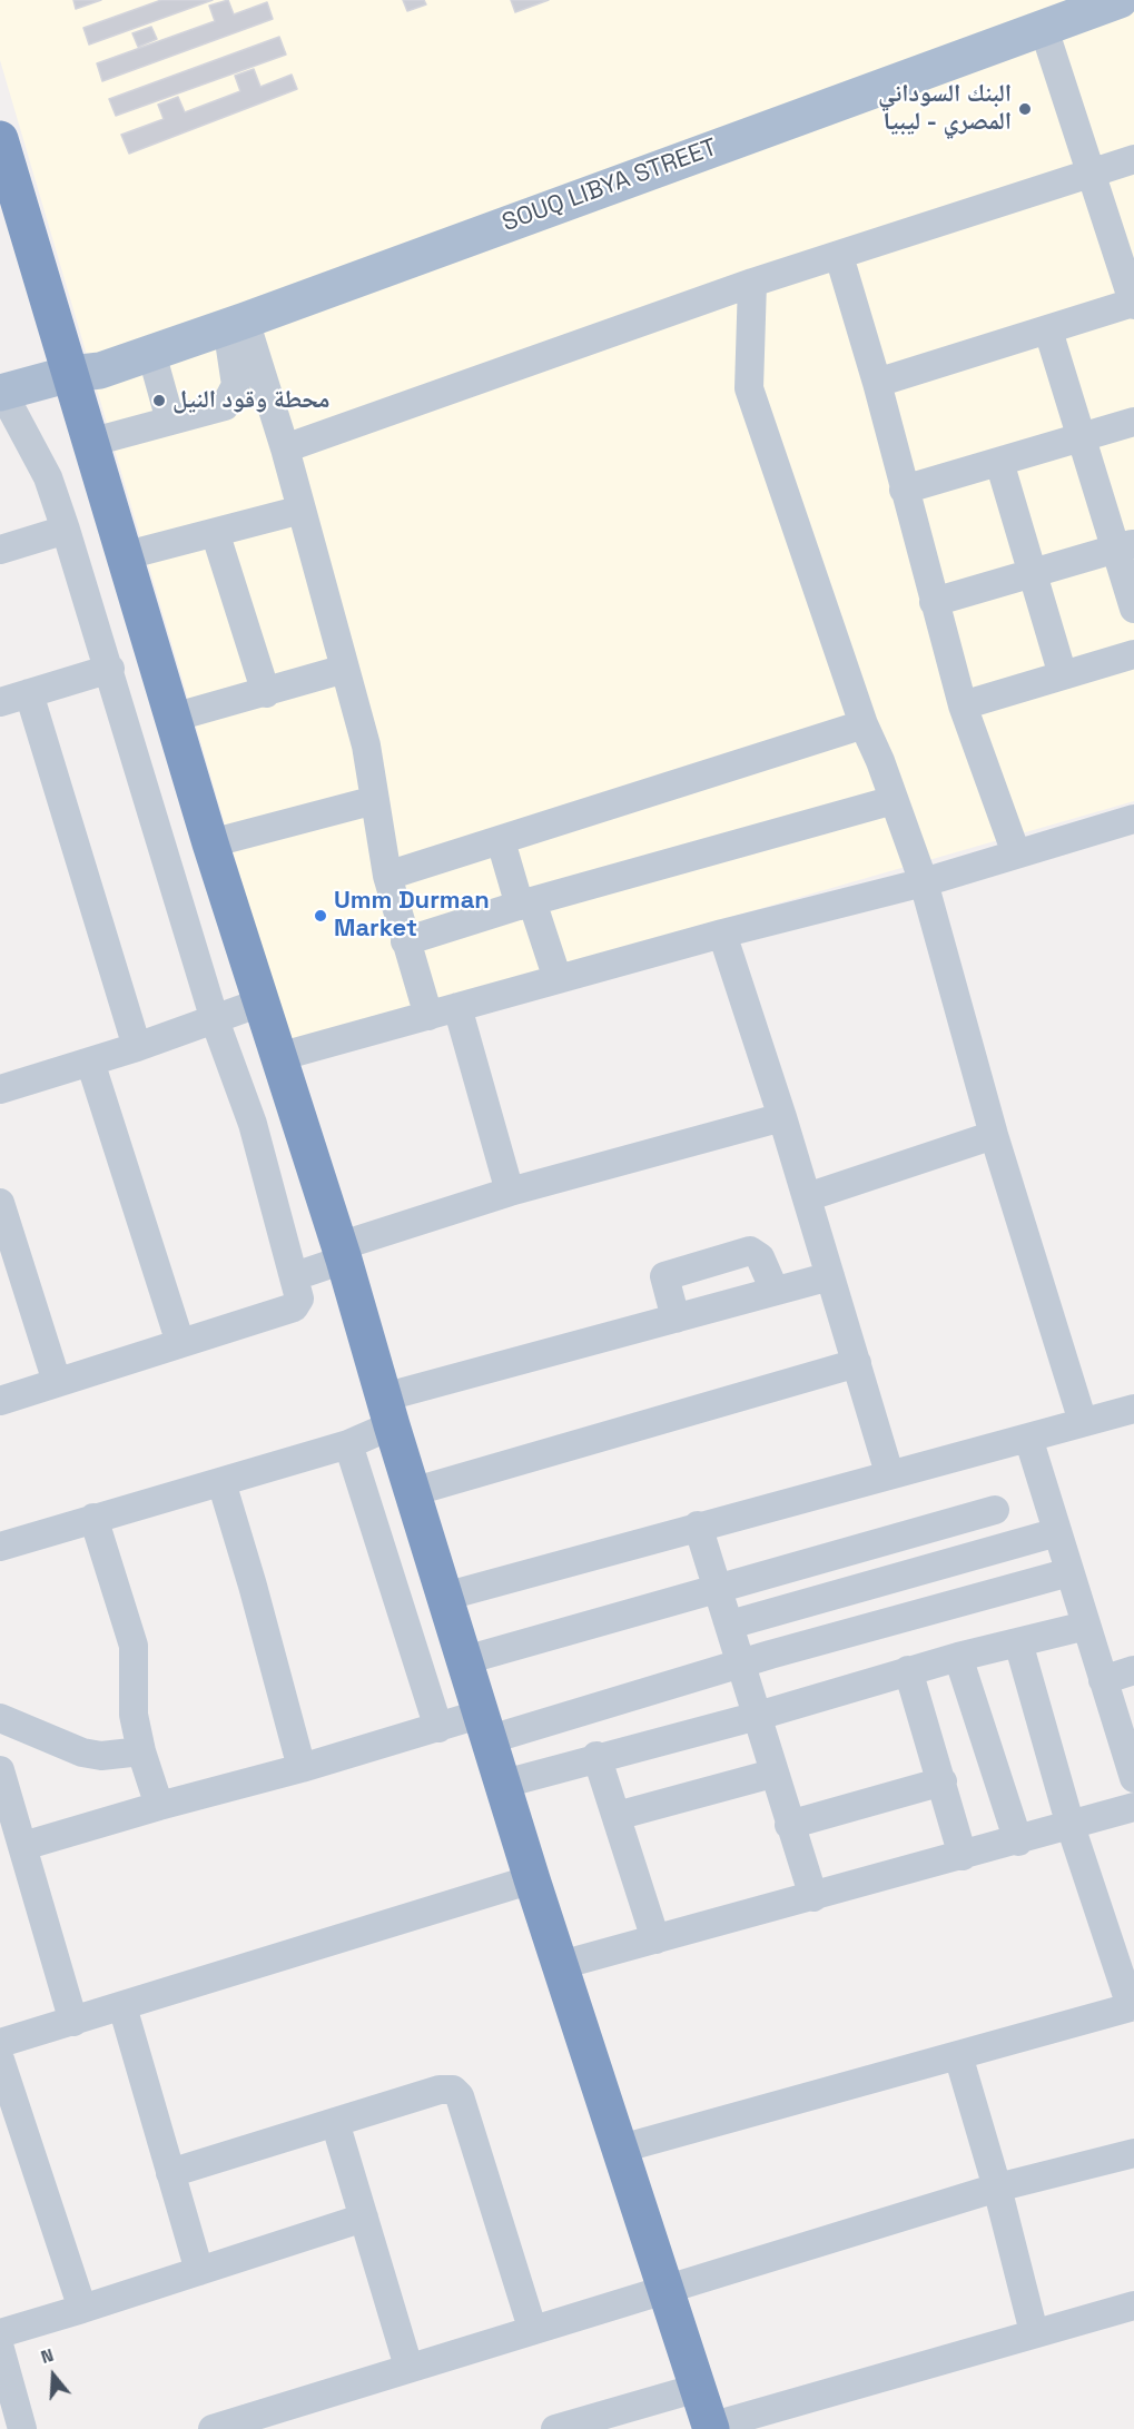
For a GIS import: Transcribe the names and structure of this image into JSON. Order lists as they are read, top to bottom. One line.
{"streets":{"main road":["SOUQ LIBYA STREET"]},"places":["البنك السوداني المصري - ليبيا","محطة وقود النيل","Umm Durman Market"],"north":"top"}
